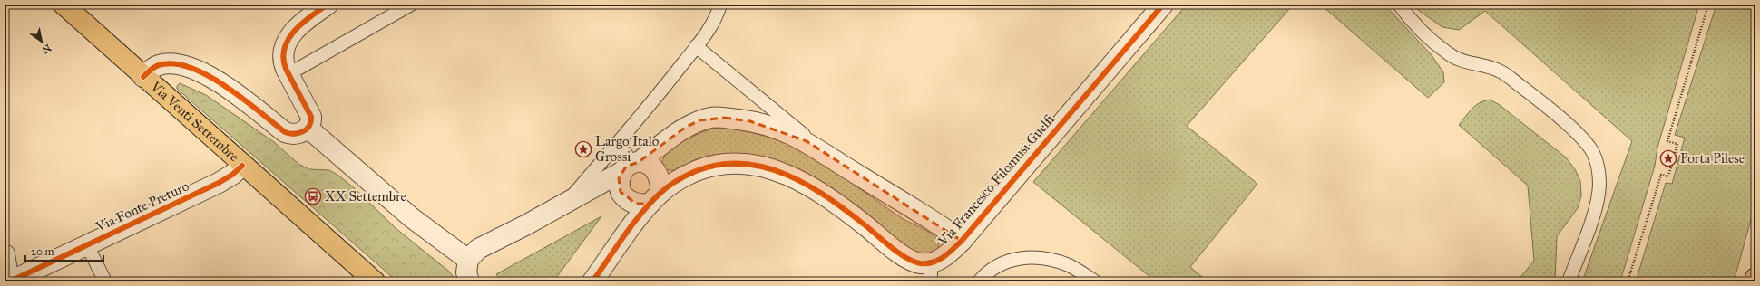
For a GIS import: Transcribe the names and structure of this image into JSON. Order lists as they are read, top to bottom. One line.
{"streets":{"main road":["Via Venti Settembre"],"street":["Via Francesco Filomusi Guelfi","Via Fonte Preturo"]},"crossings":[["Via Venti Settembre","Via Fonte Preturo"]],"places":{"place":["Largo Italo Grossi","Porta Pilese"],"bus stop":["XX Settembre"]},"scale_bar":"20 m","north":"bottom right"}
